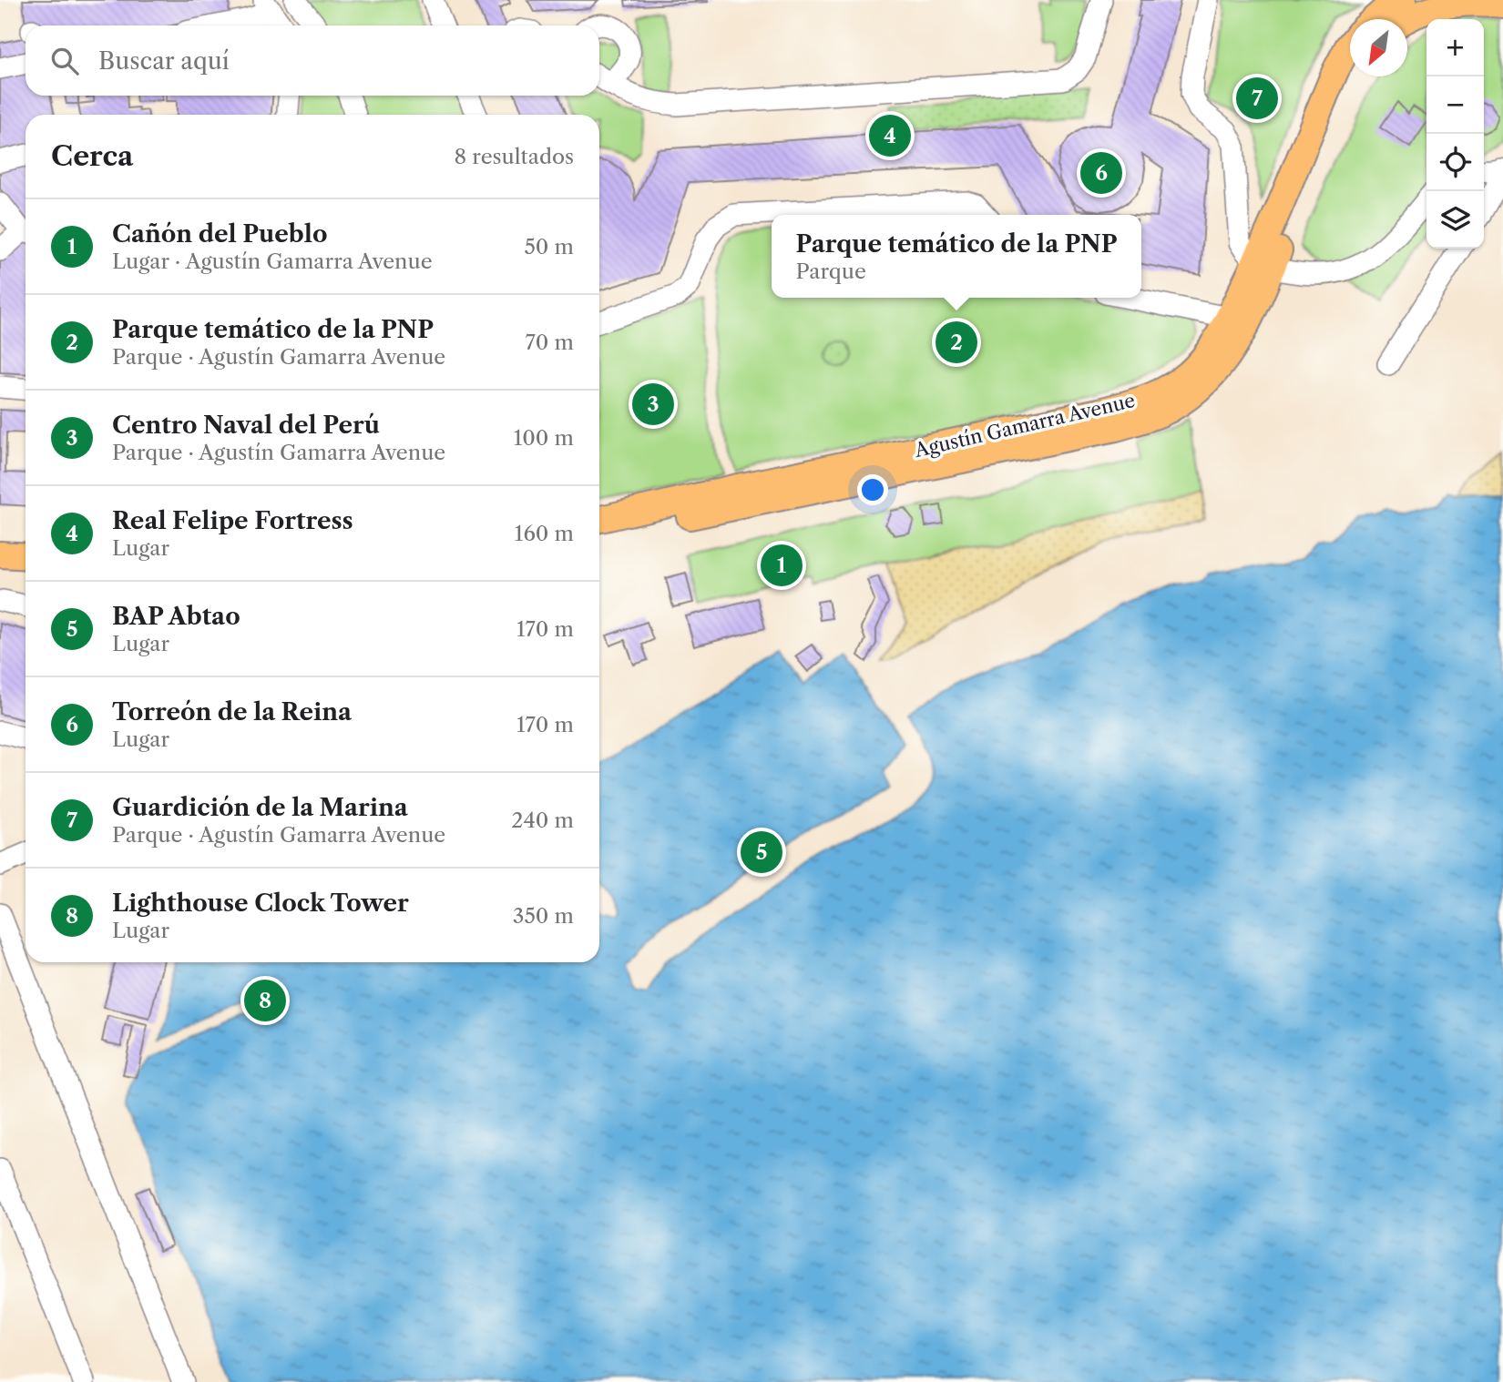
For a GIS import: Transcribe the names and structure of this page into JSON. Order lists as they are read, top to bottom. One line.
{"streets":{"main road":["Agustín Gamarra Avenue"]},"north":"bottom left","page":{"map_buttons":["+","−"],"search":"Buscar aquí","pins":["7","4","6","2","3","1","5","8"],"heading":["Cerca","8 resultados"],"list":[{"mark":"1","name":"Cañón del Pueblo","note":"Lugar · Agustín Gamarra Avenue","value":"50 m"},{"mark":"2","name":"Parque temático de la PNP","note":"Parque · Agustín Gamarra Avenue","value":"70 m"},{"mark":"3","name":"Centro Naval del Perú","note":"Parque · Agustín Gamarra Avenue","value":"100 m"},{"mark":"4","name":"Real Felipe Fortress","note":"Lugar","value":"160 m"},{"mark":"5","name":"BAP Abtao","note":"Lugar","value":"170 m"},{"mark":"6","name":"Torreón de la Reina","note":"Lugar","value":"170 m"},{"mark":"7","name":"Guardición de la Marina","note":"Parque · Agustín Gamarra Avenue","value":"240 m"},{"mark":"8","name":"Lighthouse Clock Tower","note":"Lugar","value":"350 m"}],"popup":["Parque temático de la PNP","Parque"]}}
